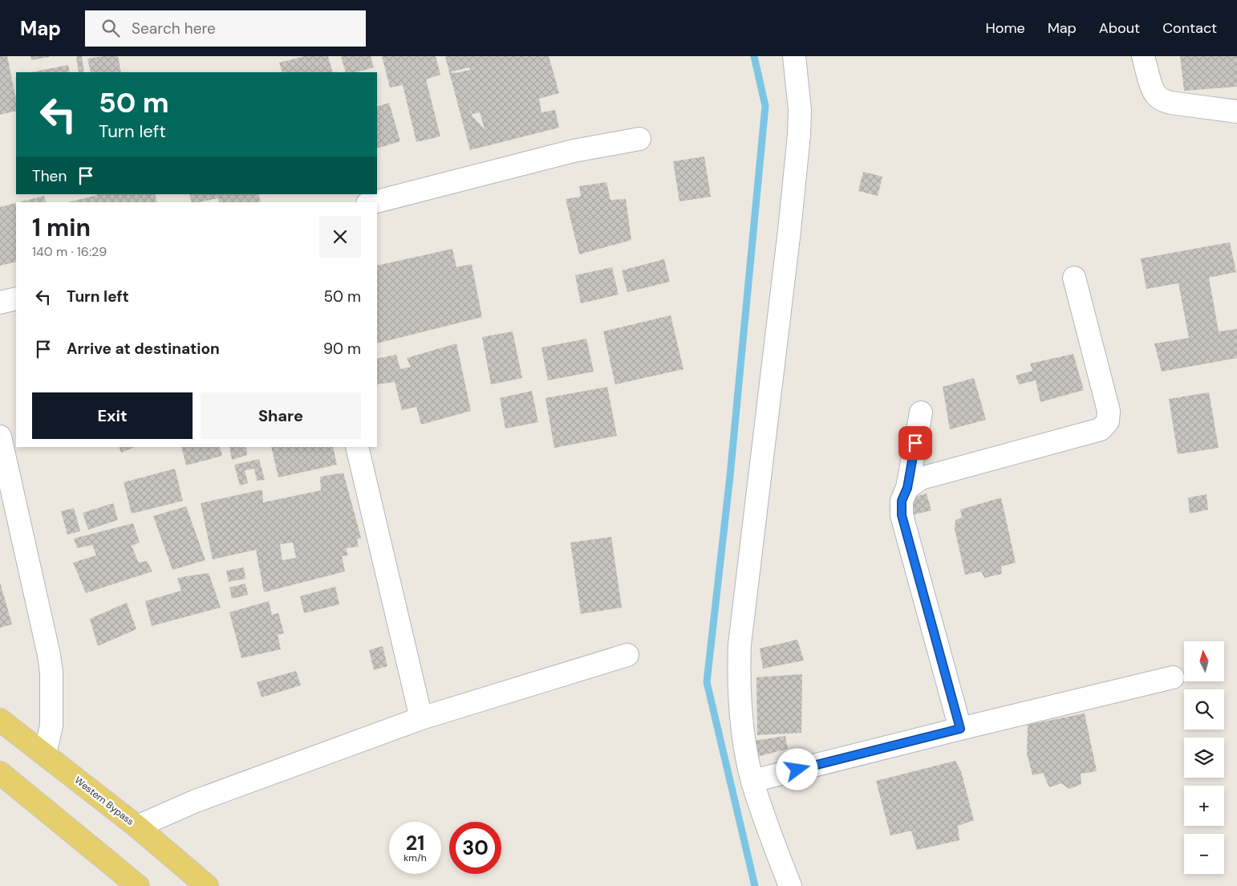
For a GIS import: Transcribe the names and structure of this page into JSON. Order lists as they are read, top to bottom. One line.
{"streets":{"main road":["Western Bypass"]},"north":"top","page":{"header":"Map","search":"Search here","nav":["Home","Map","About","Contact"],"turn":["50 m","Turn left"],"then":"Then","heading":["1 min","140 m · 16:29"],"list":[{"name":"Turn left","value":"50 m"},{"name":"Arrive at destination","value":"90 m"}],"buttons":["Exit","Share"],"map_buttons":["+","−"],"speed":"21 km/h","limit":"30"}}
